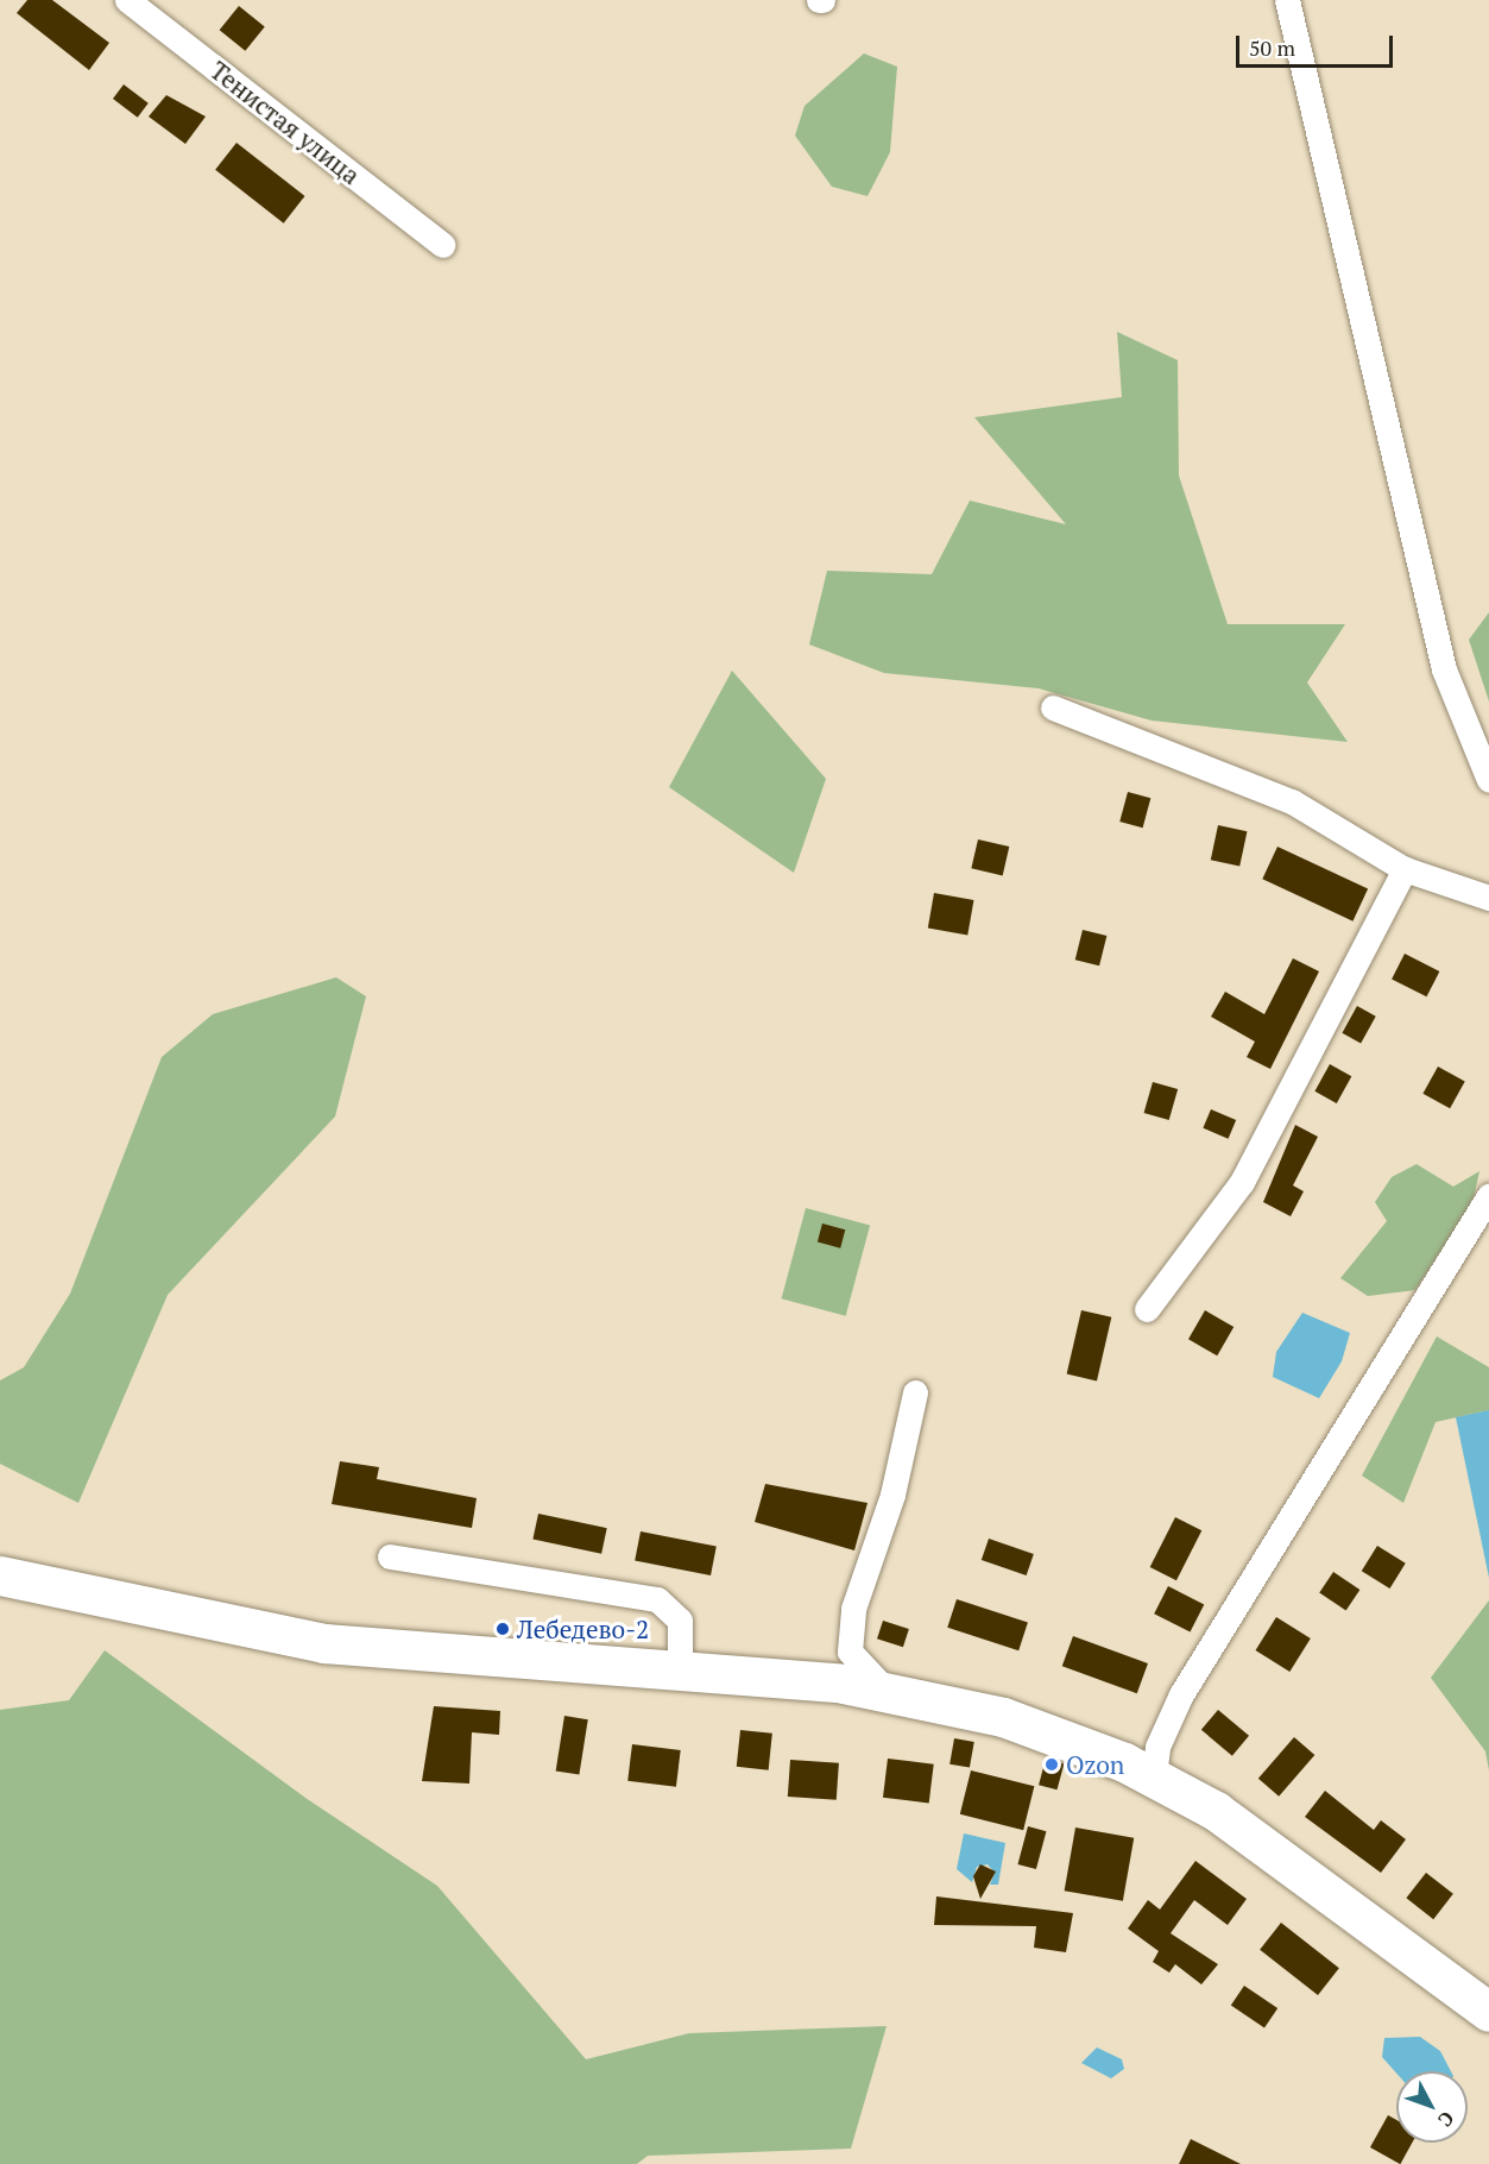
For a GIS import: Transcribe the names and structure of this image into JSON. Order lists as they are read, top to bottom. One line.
{"streets":{"street":["Тенистая улица"]},"places":["Лебедево-2","Ozon"],"scale_bar":"50 m","north":"bottom right"}
